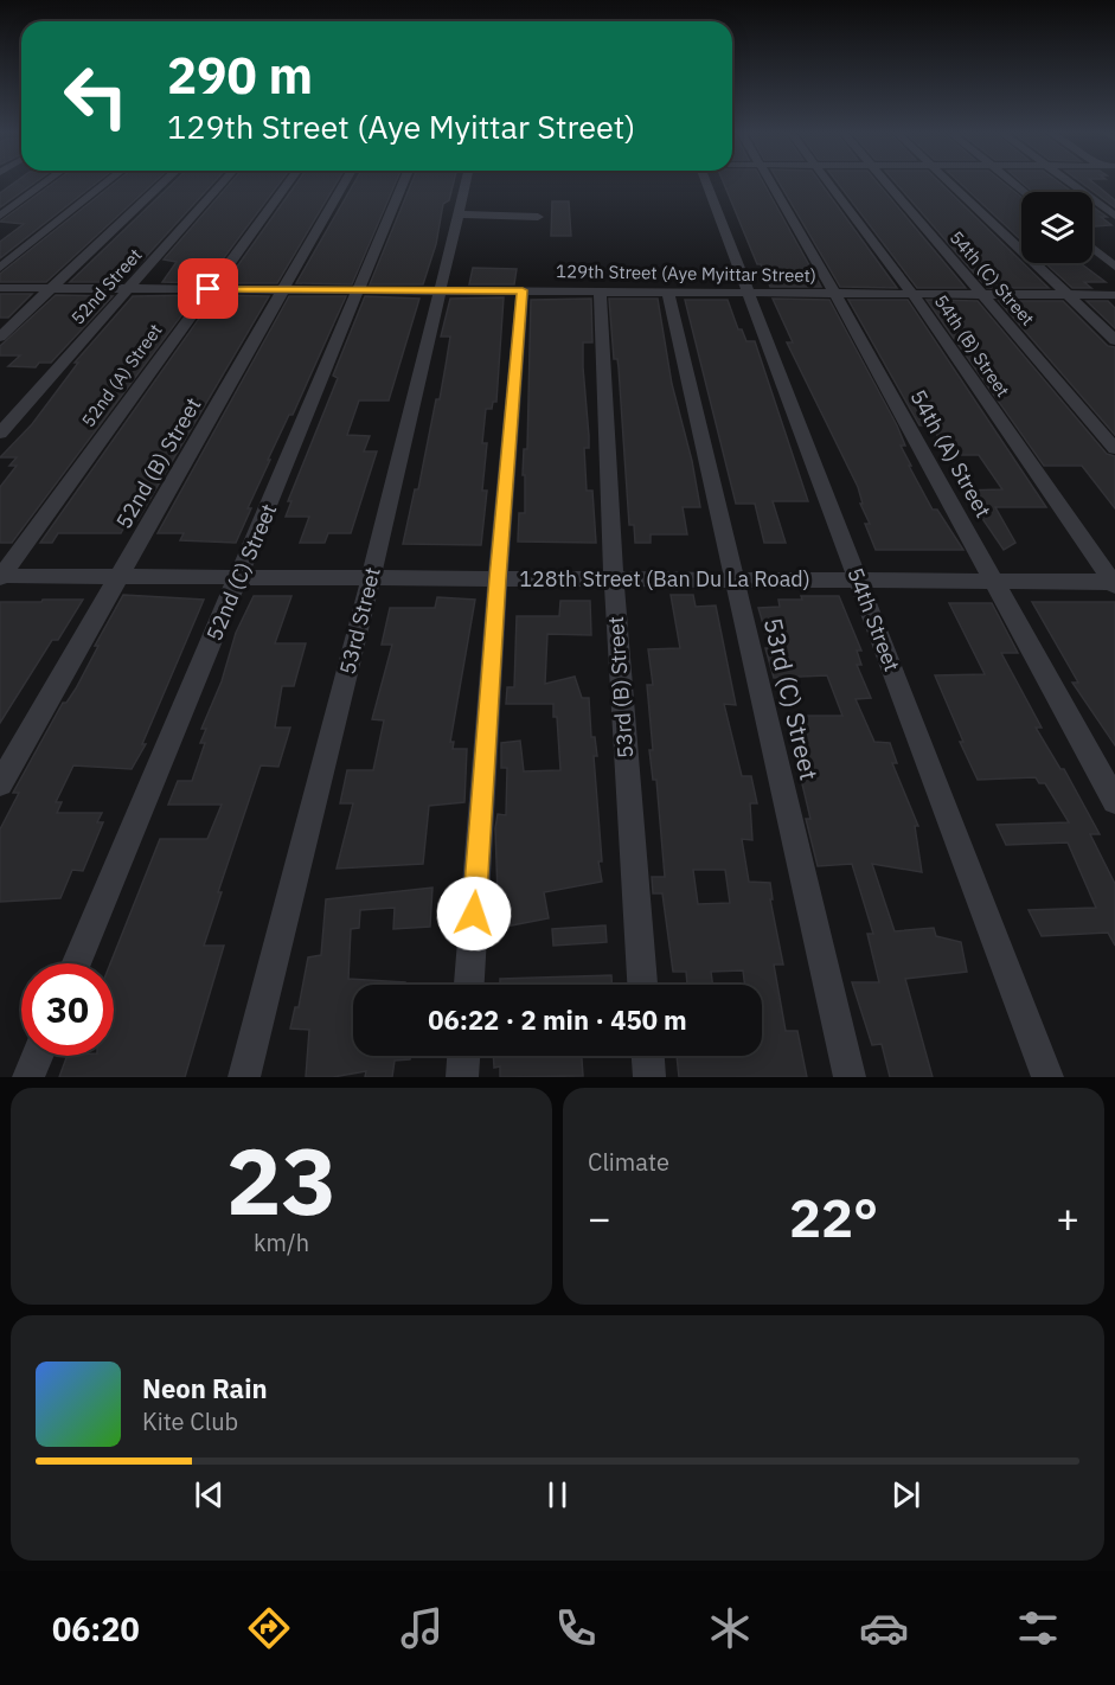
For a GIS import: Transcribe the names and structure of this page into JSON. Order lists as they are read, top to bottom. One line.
{"streets":{"street":["129th Street (Aye Myittar Street)","54th (C) Street","52nd Street","54th (B) Street","52nd (A) Street","54th (A) Street","52nd (B) Street","52nd (C) Street","128th Street (Ban Du La Road)","54th Street","53rd Street","53rd (B) Street","53rd (C) Street"]},"crossings":[["129th Street (Aye Myittar Street)","54th (C) Street"],["129th Street (Aye Myittar Street)","52nd Street"],["129th Street (Aye Myittar Street)","54th (B) Street"],["129th Street (Aye Myittar Street)","52nd (A) Street"],["129th Street (Aye Myittar Street)","54th (A) Street"],["129th Street (Aye Myittar Street)","52nd (B) Street"],["129th Street (Aye Myittar Street)","52nd (C) Street"],["129th Street (Aye Myittar Street)","54th Street"],["129th Street (Aye Myittar Street)","53rd Street"],["129th Street (Aye Myittar Street)","53rd (B) Street"],["129th Street (Aye Myittar Street)","53rd (C) Street"],["54th (B) Street","128th Street (Ban Du La Road)"],["52nd (A) Street","128th Street (Ban Du La Road)"],["54th (A) Street","128th Street (Ban Du La Road)"],["52nd (B) Street","128th Street (Ban Du La Road)"],["52nd (C) Street","128th Street (Ban Du La Road)"],["128th Street (Ban Du La Road)","54th Street"],["128th Street (Ban Du La Road)","53rd Street"],["128th Street (Ban Du La Road)","53rd (B) Street"],["128th Street (Ban Du La Road)","53rd (C) Street"]],"page":{"turn":["290 m","129th Street (Aye Myittar Street)"],"limit":"30","trip":"06:22 · 2 min · 450 m","tile":[["23","km/h"],"Climate"],"heat":["−","22°","+"],"song":["Neon Rain","Kite Club"],"tabs":"06:20"}}
